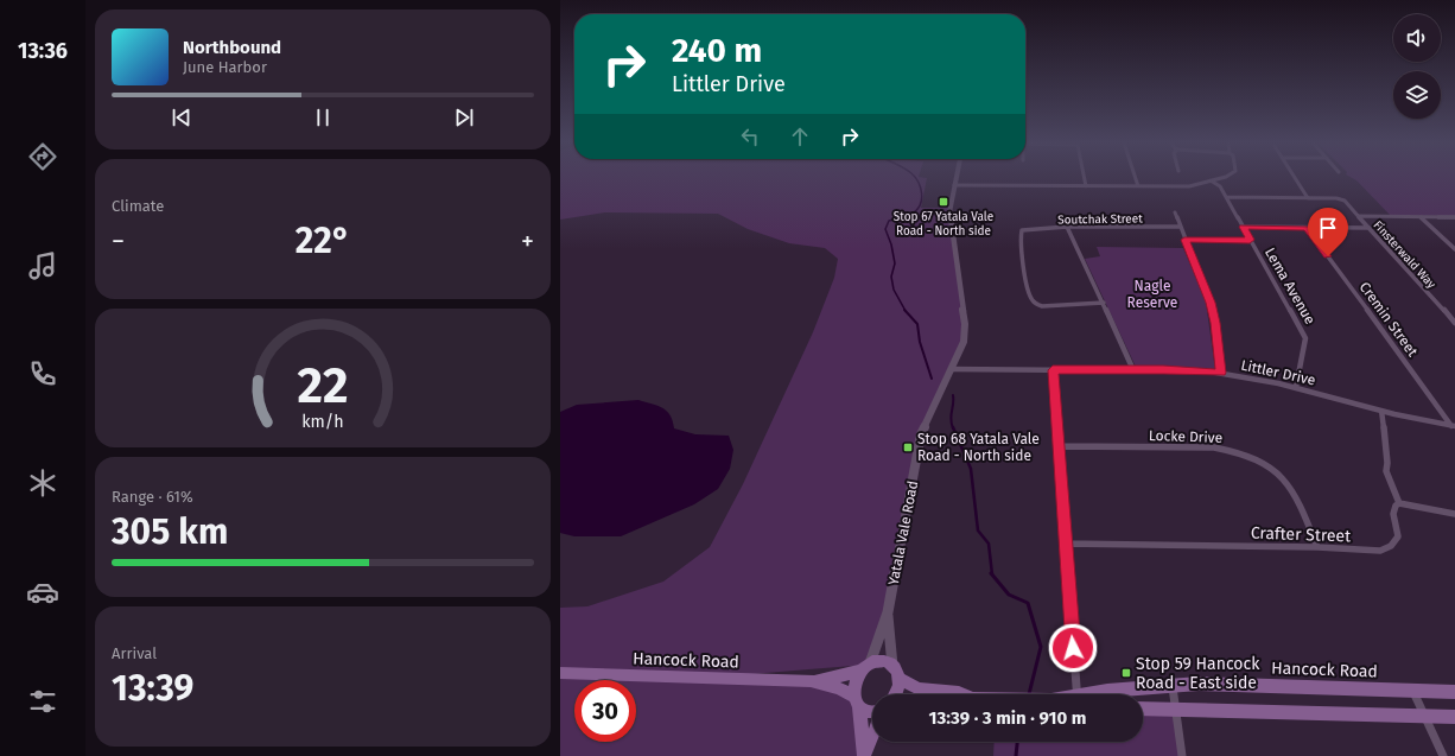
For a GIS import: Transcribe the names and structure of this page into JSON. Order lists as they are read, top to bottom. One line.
{"streets":{"main road":["Hancock Road"],"street":["Soutchak Street","Finsterwald Way","Lema Avenue","Cremin Street","Littler Drive","Locke Drive","Yatala Vale Road","Crafter Street"]},"crossings":[["Lema Avenue","Littler Drive"],["Cremin Street","Littler Drive"],["Littler Drive","Yatala Vale Road"],["Locke Drive","Crafter Street"],["Yatala Vale Road","Hancock Road"]],"parks":["Nagle Reserve"],"places":{"transit":["Stop 67 Yatala Vale Road - North side","Stop 68 Yatala Vale Road - North side","Stop 59 Hancock Road - East side"]},"page":{"tabs":"13:36","turn":["240 m","Littler Drive"],"song":["Northbound","June Harbor"],"tile":["Climate",["Range · 61%","305 km"],["Arrival","13:39"]],"heat":["−","22°","+"],"limit":"30","trip":"13:39 · 3 min · 910 m","gauge":["22","km/h"]}}
